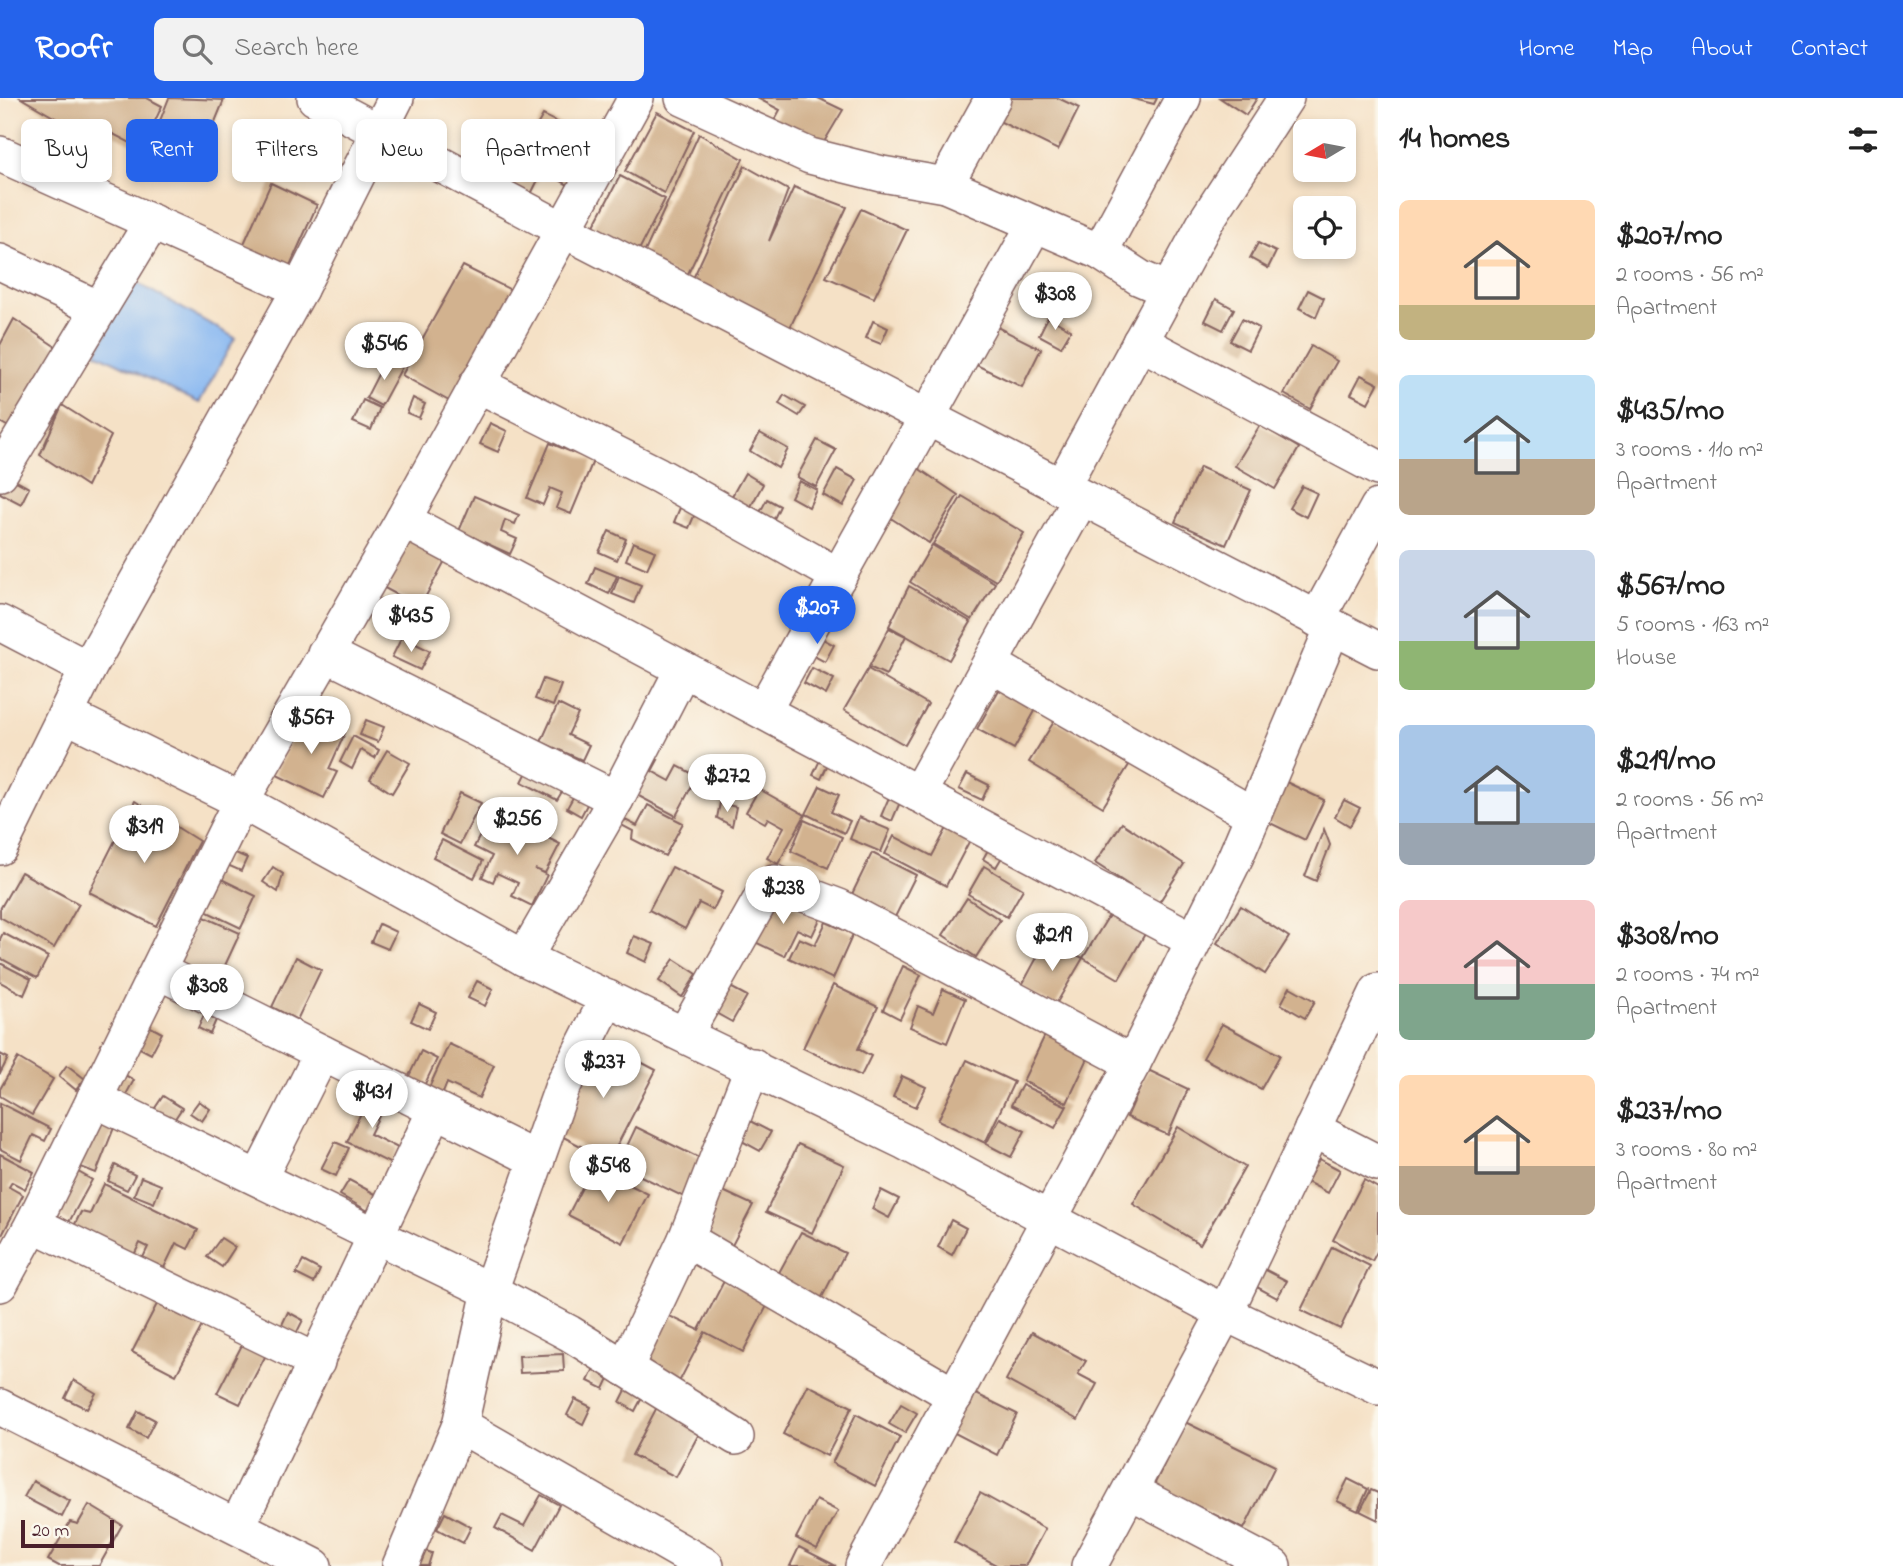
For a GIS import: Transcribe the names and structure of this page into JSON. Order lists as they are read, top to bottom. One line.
{"scale_bar":"20 m","north":"left","page":{"header":"Roofr","search":"Search here","nav":["Home","Map","About","Contact"],"heading":"14 homes","chip":["Buy","Rent","Filters","New","Apartment"],"list":[{"name":"$207/mo","note":"2 rooms · 56 m² · Apartment"},{"name":"$435/mo","note":"3 rooms · 110 m² · Apartment"},{"name":"$567/mo","note":"5 rooms · 163 m² · House"},{"name":"$219/mo","note":"2 rooms · 56 m² · Apartment"},{"name":"$308/mo","note":"2 rooms · 74 m² · Apartment"},{"name":"$237/mo","note":"3 rooms · 80 m² · Apartment"}],"price":["$308","$546","$207","$435","$567","$272","$256","$319","$238","$219","$308","$237","$431","$548"],"scale":"20 m"}}
